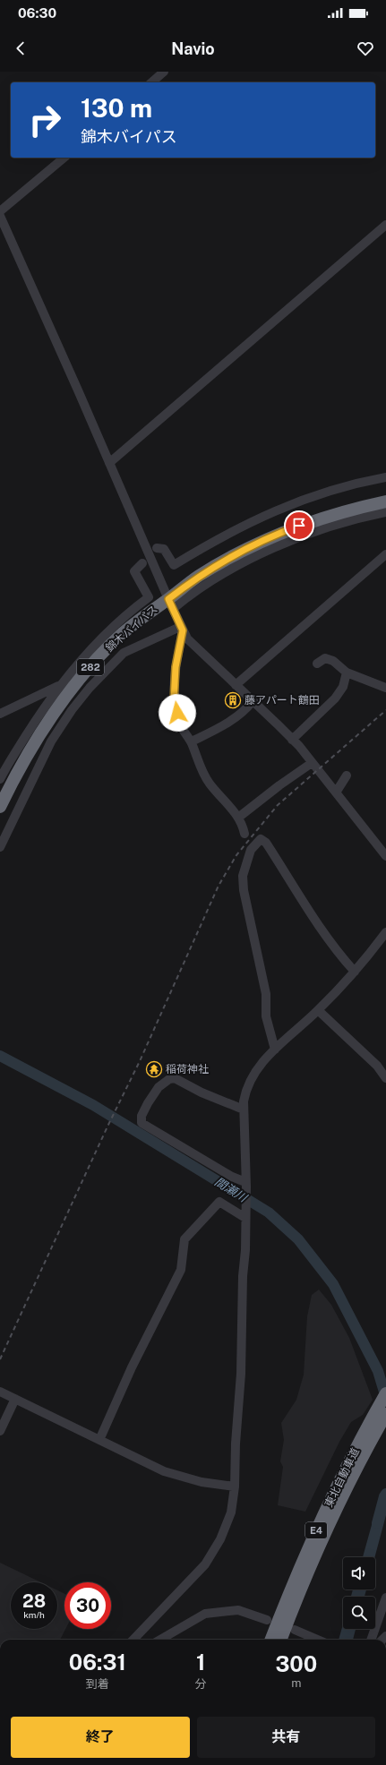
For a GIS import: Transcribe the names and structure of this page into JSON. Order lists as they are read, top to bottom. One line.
{"streets":{"highway":["錦木バイパス","282","東北自動車道","E4"]},"water":["間瀬川"],"places":{"building":["藤アパート鶴田"],"temple":["稲荷神社"]},"page":{"status":"06:30","header":"Navio","turn":["130 m","錦木バイパス"],"speed":"28 km/h","limit":"30","eta":["06:31","到着","1","分","300","m"],"buttons":["終了","共有"]}}
